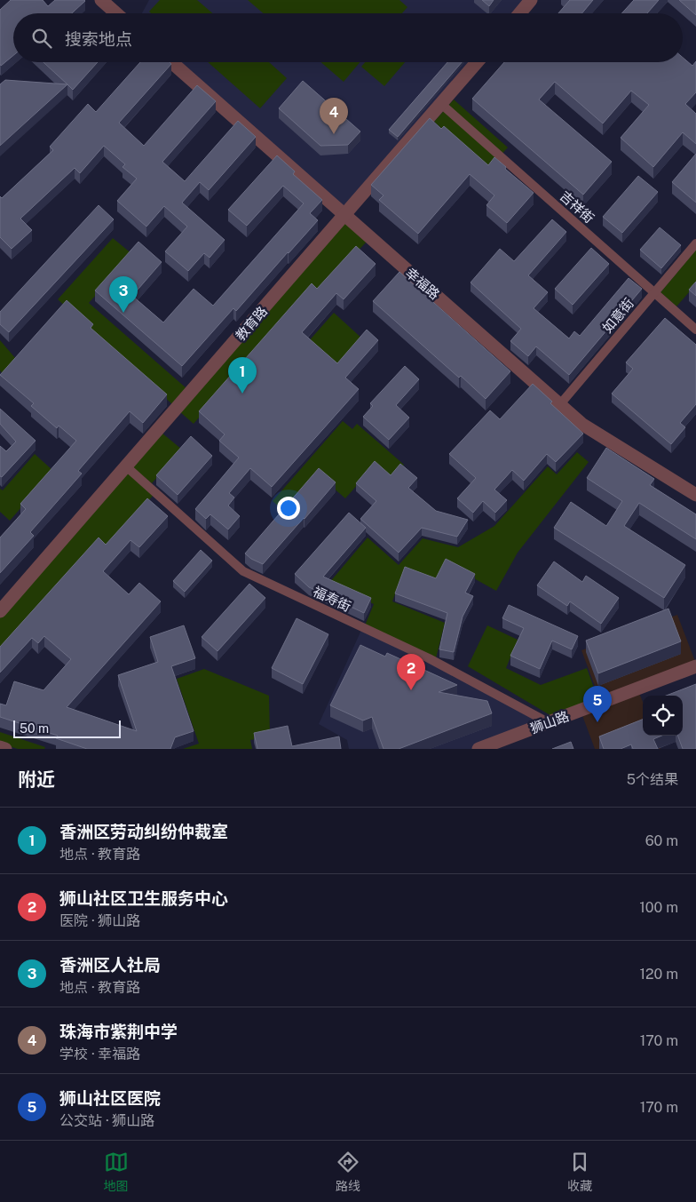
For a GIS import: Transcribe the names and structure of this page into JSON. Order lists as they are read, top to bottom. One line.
{"streets":{"street":["幸福路","教育路","狮山路"],"lane":["吉祥街","如意街","福寿街"]},"crossings":[["吉祥街","如意街"],["吉祥街","教育路"],["幸福路","如意街"],["幸福路","教育路"],["教育路","福寿街"],["福寿街","狮山路"]],"scale_bar":"50 m","page":{"search":"搜索地点","pins":["4","3","1","2","5"],"scale":"50 m","heading":["附近","5个结果"],"list":[{"mark":"1","name":"香洲区劳动纠纷仲裁室","note":"地点 · 教育路","value":"60 m"},{"mark":"2","name":"狮山社区卫生服务中心","note":"医院 · 狮山路","value":"100 m"},{"mark":"3","name":"香洲区人社局","note":"地点 · 教育路","value":"120 m"},{"mark":"4","name":"珠海市紫荆中学","note":"学校 · 幸福路","value":"170 m"},{"mark":"5","name":"狮山社区医院","note":"公交站 · 狮山路","value":"170 m"}],"nav":["地图","路线","收藏"]}}
